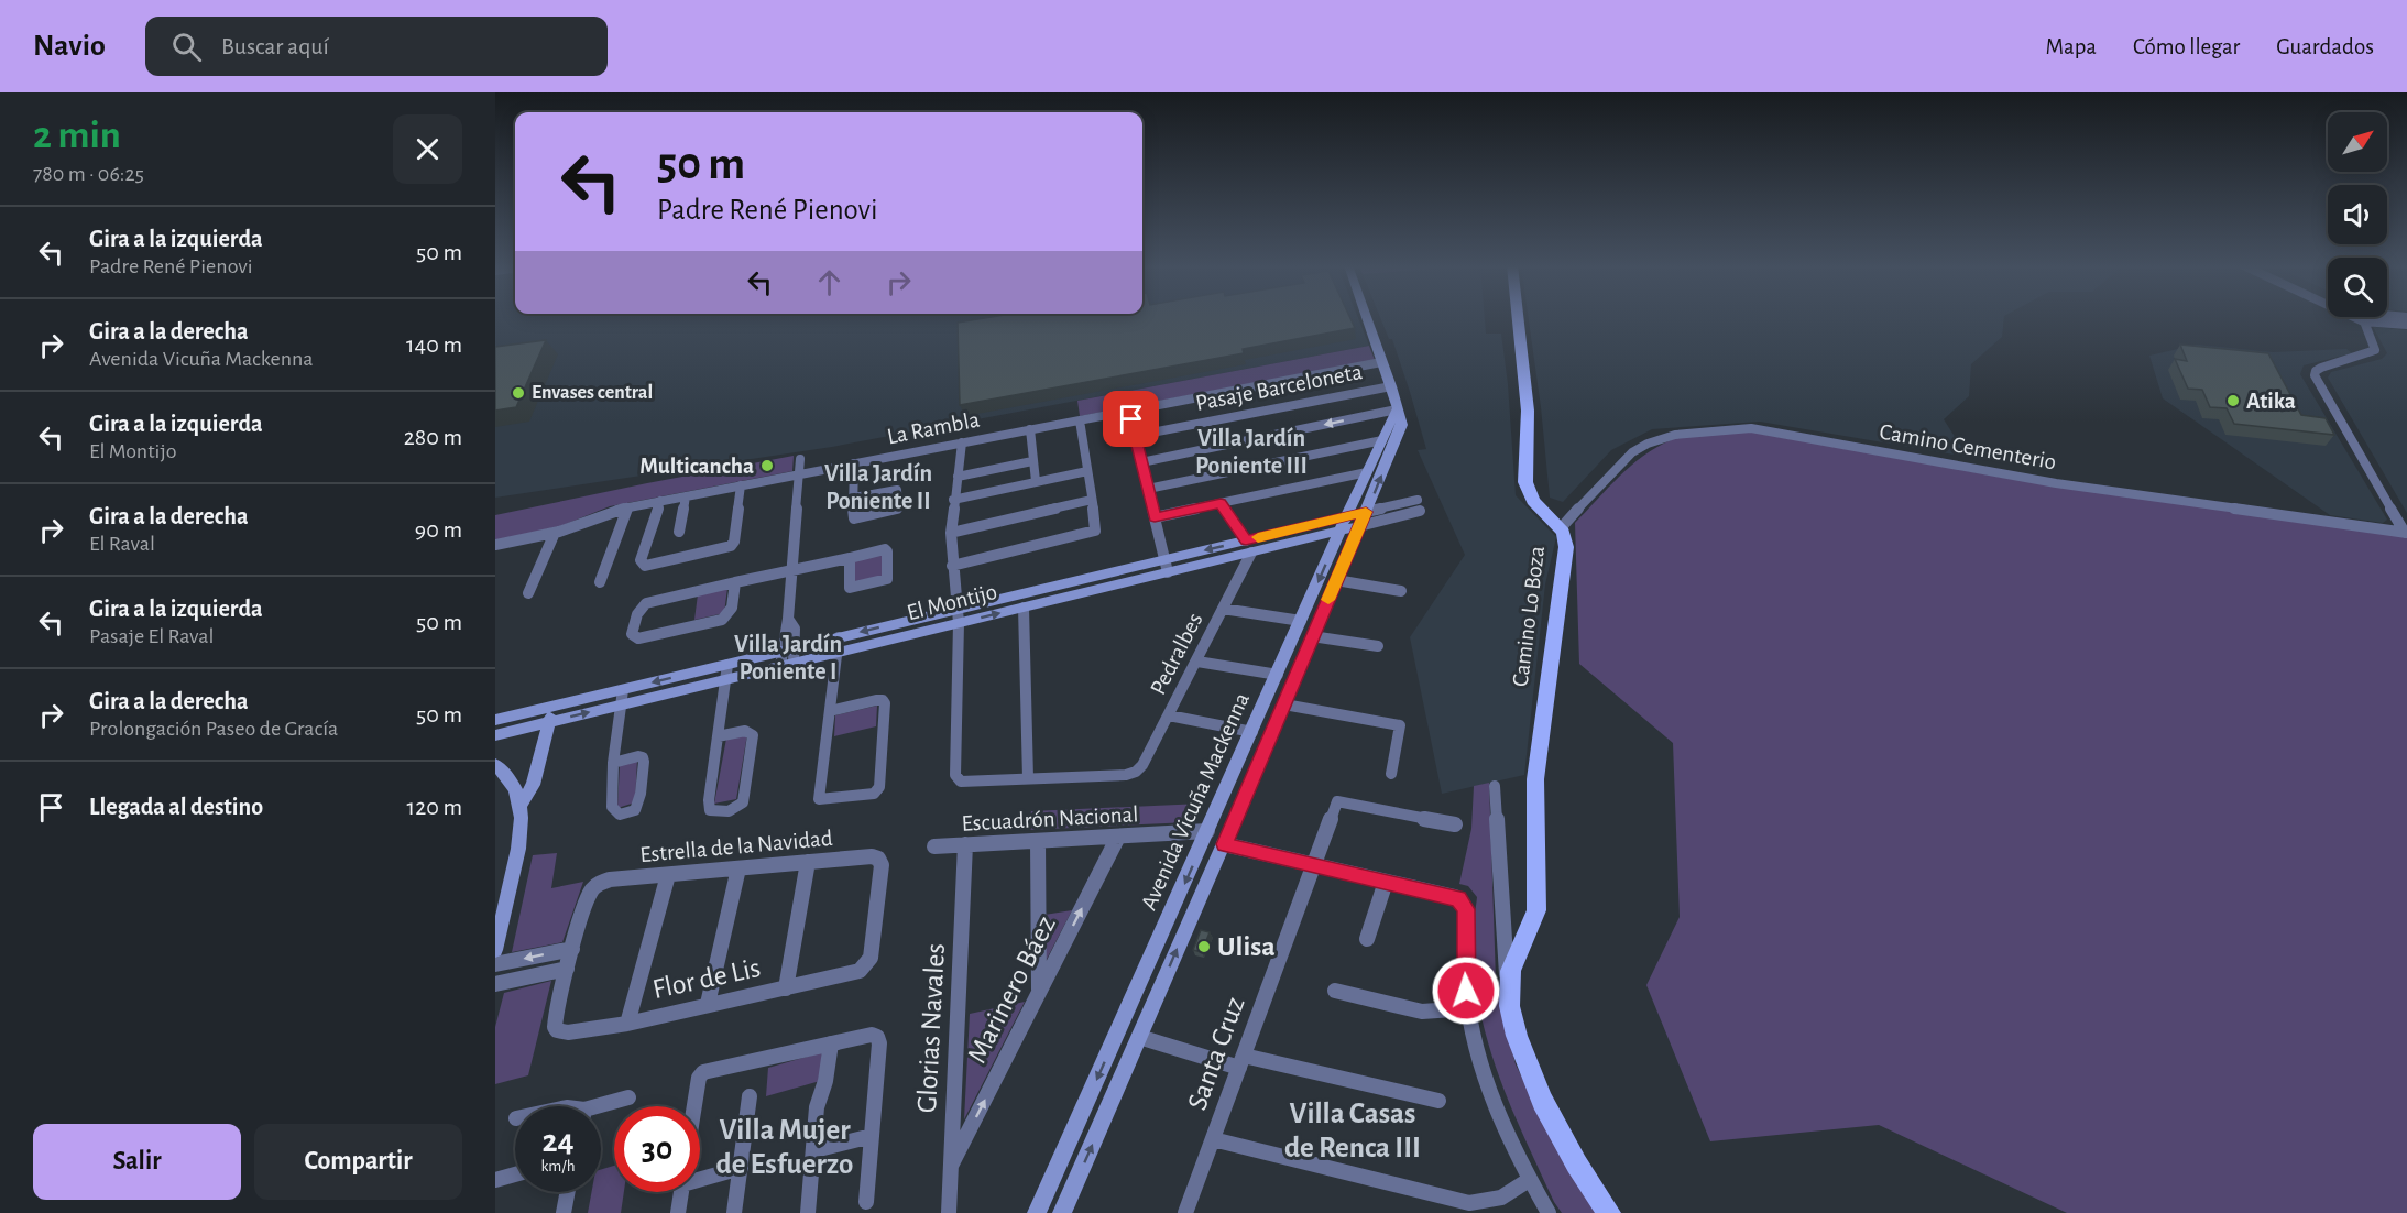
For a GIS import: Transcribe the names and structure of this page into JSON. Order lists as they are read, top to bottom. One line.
{"streets":{"main road":["Camino Lo Boza"],"street":["Pasaje Barceloneta","La Rambla","Camino Cementerio","El Montijo","Pedralbes","Avenida Vicuña Mackenna","Escuadrón Nacional","Estrella de la Navidad","Flor de Lis","Marinero Báez","Glorias Navales","Santa Cruz"]},"crossings":[["Camino Cementerio","Camino Lo Boza"],["El Montijo","Pedralbes"],["El Montijo","Avenida Vicuña Mackenna"],["Avenida Vicuña Mackenna","Escuadrón Nacional"],["Escuadrón Nacional","Marinero Báez"],["Escuadrón Nacional","Glorias Navales"],["Estrella de la Navidad","Flor de Lis"],["Marinero Báez","Glorias Navales"]],"one_way":["Marinero Báez"],"districts":["Villa Jardín Poniente III","Villa Jardín Poniente II","Villa Jardín Poniente I","Villa Casas de Renca III","Villa Mujer de Esfuerzo"],"places":["Envases central","Atika","Multicancha","Ulisa"],"north":"top right","page":{"header":"Navio","search":"Buscar aquí","nav":["Mapa","Cómo llegar","Guardados"],"heading":["2 min","780 m · 06:25"],"turn":["50 m","Padre René Pienovi"],"list":[{"name":"Gira a la izquierda","note":"Padre René Pienovi","value":"50 m"},{"name":"Gira a la derecha","note":"Avenida Vicuña Mackenna","value":"140 m"},{"name":"Gira a la izquierda","note":"El Montijo","value":"280 m"},{"name":"Gira a la derecha","note":"El Raval","value":"90 m"},{"name":"Gira a la izquierda","note":"Pasaje El Raval","value":"50 m"},{"name":"Gira a la derecha","note":"Prolongación Paseo de Gracía","value":"50 m"},{"name":"Llegada al destino","value":"120 m"}],"speed":"24 km/h","limit":"30","buttons":["Salir","Compartir"]}}
